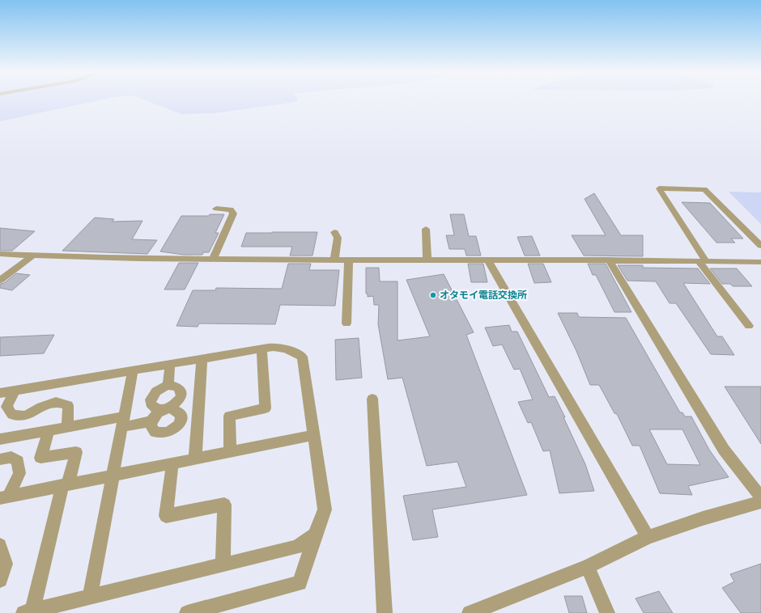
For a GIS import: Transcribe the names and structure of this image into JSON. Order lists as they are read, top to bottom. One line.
{"places":["オタモイ電話交換所"]}
